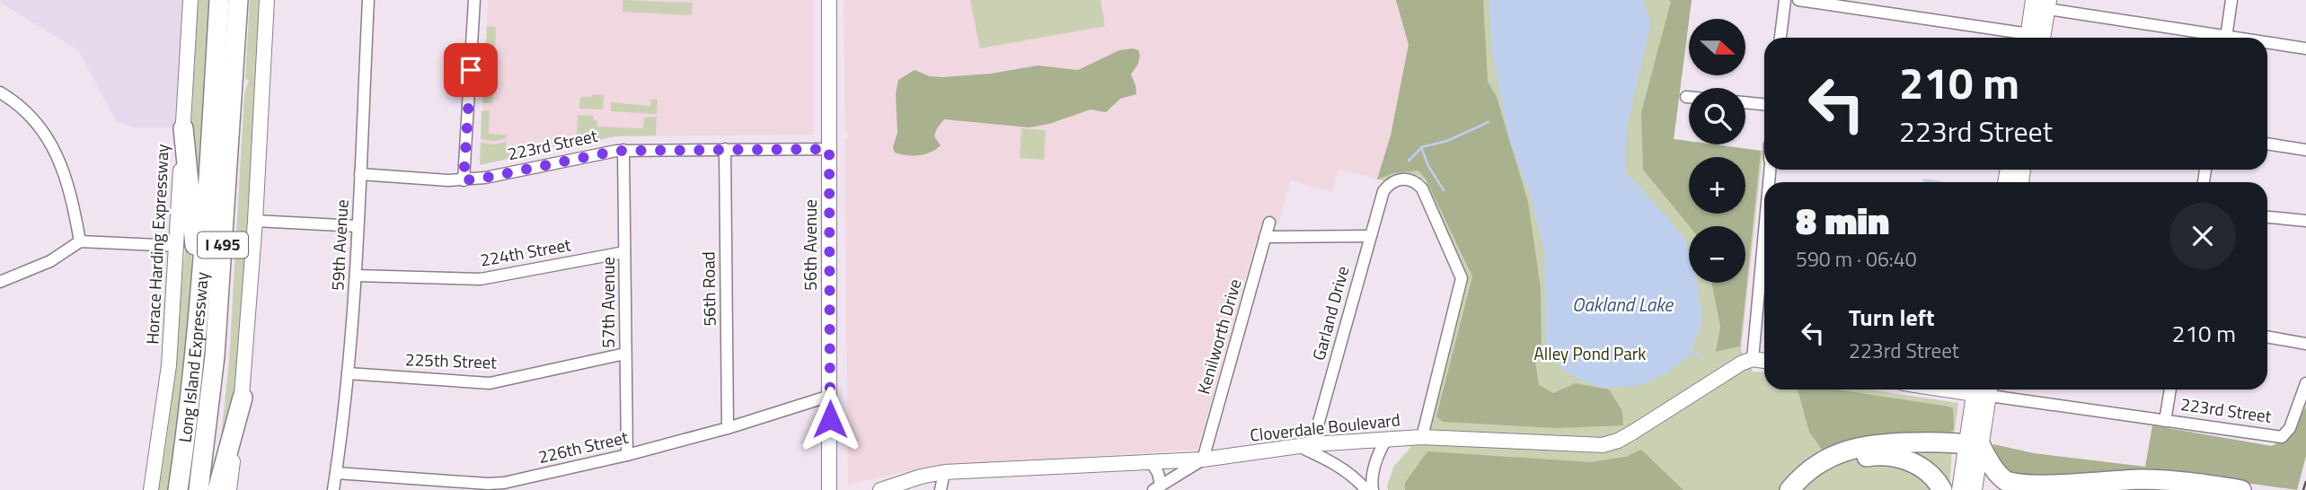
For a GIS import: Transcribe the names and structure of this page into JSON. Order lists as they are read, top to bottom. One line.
{"streets":{"highway":["I 495","Long Island Expressway"],"street":["223rd Street","Horace Harding Expressway","59th Avenue","56th Avenue","224th Street","56th Road","57th Avenue","Garland Drive","Kenilworth Drive","225th Street","Cloverdale Boulevard","226th Street"]},"crossings":[["223rd Street","59th Avenue"],["223rd Street","56th Avenue"],["223rd Street","56th Road"],["223rd Street","57th Avenue"],["59th Avenue","224th Street"],["59th Avenue","225th Street"],["59th Avenue","226th Street"],["56th Avenue","226th Street"],["224th Street","57th Avenue"],["56th Road","226th Street"],["57th Avenue","225th Street"],["57th Avenue","226th Street"],["Garland Drive","Cloverdale Boulevard"],["Kenilworth Drive","Cloverdale Boulevard"]],"water":["Oakland Lake"],"parks":["Alley Pond Park"],"north":"right","page":{"map_buttons":["+","−"],"turn":["210 m","223rd Street"],"heading":["8 min","590 m · 06:40"],"list":[{"name":"Turn left","note":"223rd Street","value":"210 m"}]}}
